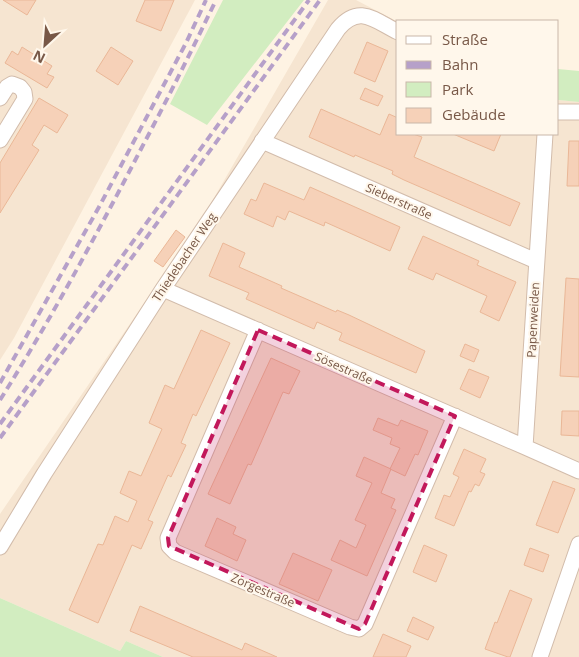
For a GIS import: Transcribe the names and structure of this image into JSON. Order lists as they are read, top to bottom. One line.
{"streets":{"street":["Sieberstraße","Thiedebacher Weg","Papenweiden","Sösestraße","Zorgestraße"]},"crossings":[["Sieberstraße","Thiedebacher Weg"],["Sieberstraße","Papenweiden"],["Thiedebacher Weg","Sösestraße"],["Papenweiden","Sösestraße"],["Sösestraße","Zorgestraße"]],"legend":["Straße","Bahn","Park","Gebäude"],"north":"bottom left"}
